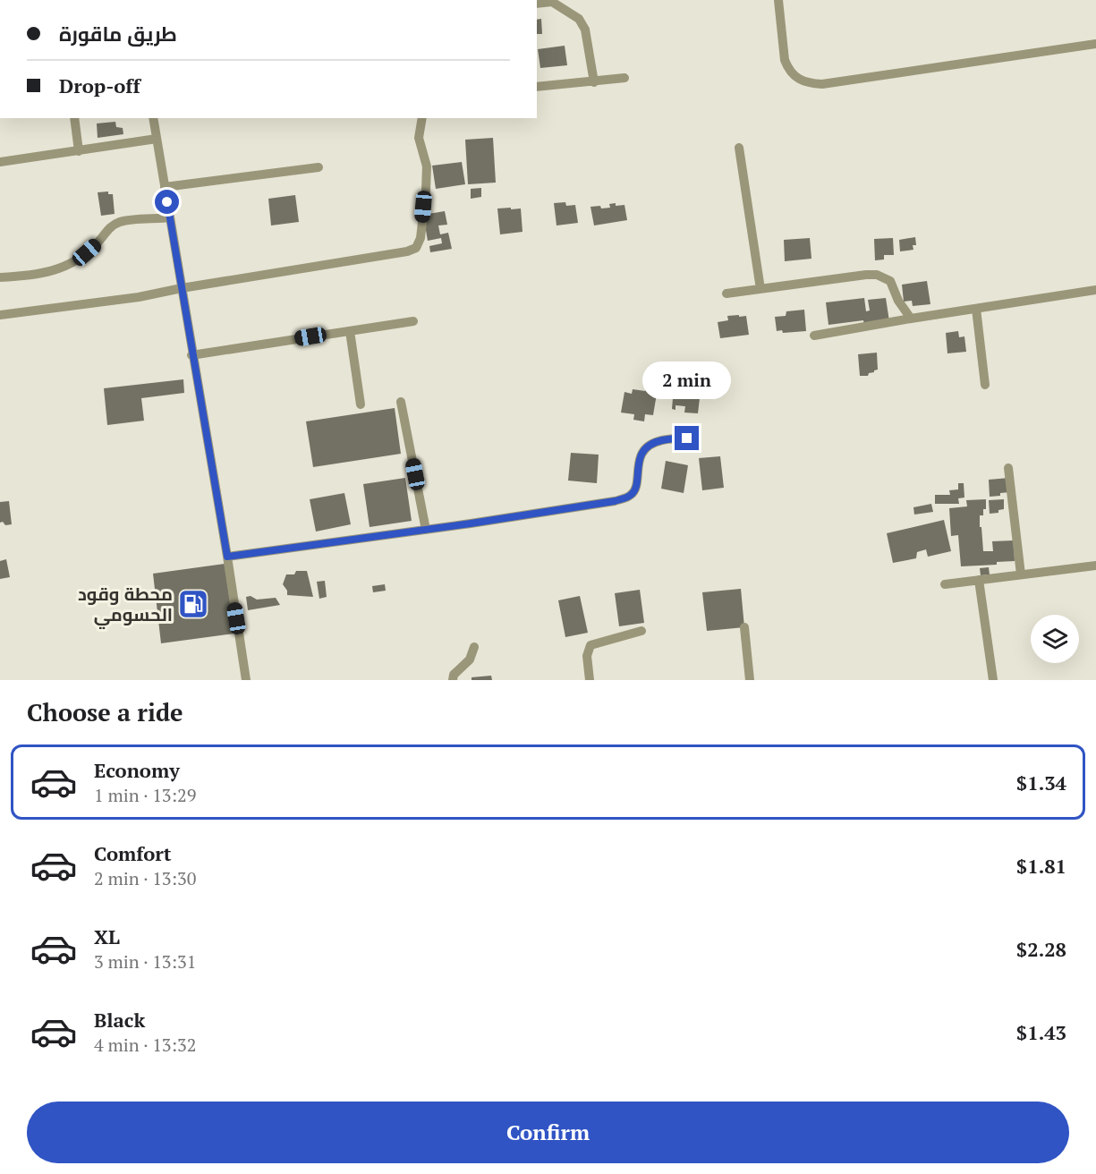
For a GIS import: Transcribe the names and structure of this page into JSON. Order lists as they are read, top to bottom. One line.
{"places":{"fuel station":["محطة وقود الحسومي"]},"page":{"banner":["طريق ماقورة","Drop-off"],"bubble":"2 min","heading":"Choose a ride","list":[{"name":"Economy","note":"1 min · 13:29","value":"$1.34"},{"name":"Comfort","note":"2 min · 13:30","value":"$1.81"},{"name":"XL","note":"3 min · 13:31","value":"$2.28"},{"name":"Black","note":"4 min · 13:32","value":"$1.43"}],"buttons":"Confirm"}}
